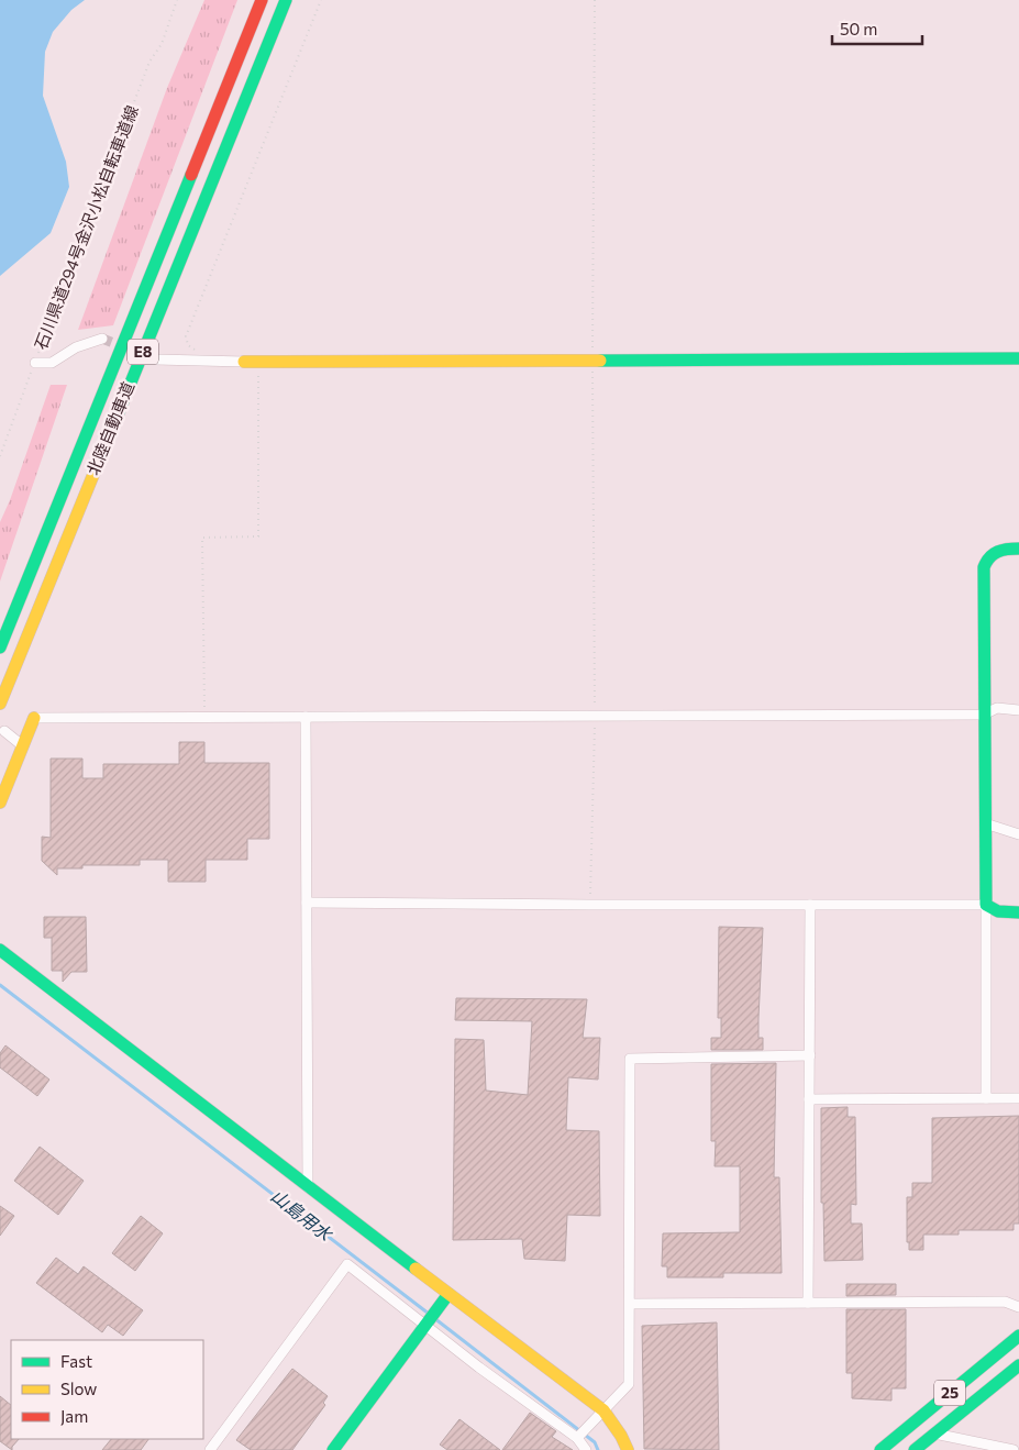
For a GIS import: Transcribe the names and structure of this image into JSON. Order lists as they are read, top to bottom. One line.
{"streets":{"main road":["E8","北陸自動車道","25"],"path":["石川県道294号金沢小松自転車道線"]},"water":["山島用水"],"legend":["Fast","Slow","Jam"],"scale_bar":"50 m"}
